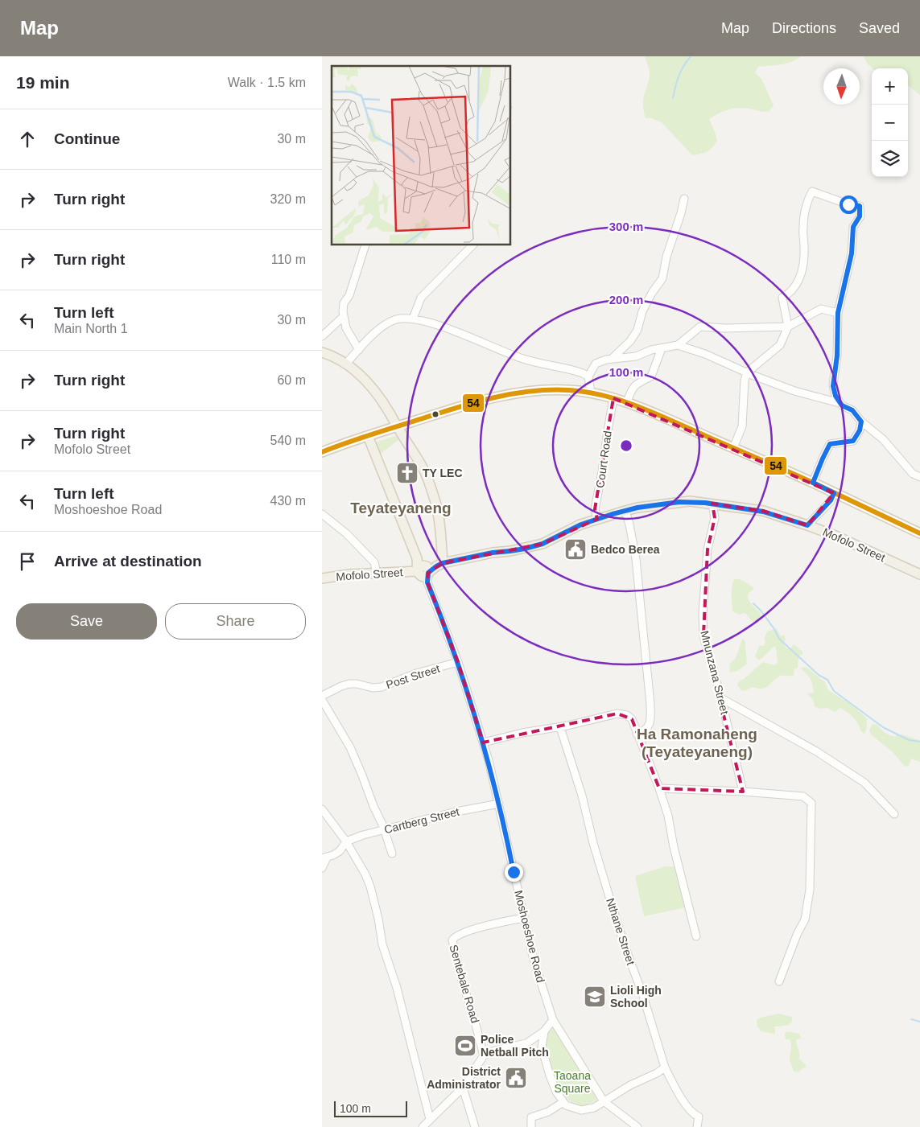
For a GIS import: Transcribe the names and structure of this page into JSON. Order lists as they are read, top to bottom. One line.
{"streets":{"main road":["Mofolo Street","Moshoeshoe Road"],"street":["Court Road","Mnunzana Street","Post Street","Cartberg Street","Nthane Street","Sentebale Road"]},"crossings":[["Court Road","Mofolo Street"],["Mofolo Street","Mnunzana Street"],["Mofolo Street","Moshoeshoe Road"],["Post Street","Moshoeshoe Road"],["Cartberg Street","Moshoeshoe Road"],["Moshoeshoe Road","Sentebale Road"]],"districts":["Teyateyaneng","Ha Ramonaheng (Teyateyaneng)"],"parks":["Taoana Square"],"places":{"church":["TY LEC"],"public building":["Bedco Berea","District Administrator"],"school or university":["Lioli High School"],"sports":["Police Netball Pitch"]},"lines":["transit line 54"],"scale_bar":"100 m","north":"bottom","page":{"header":"Map","nav":["Map","Directions","Saved"],"heading":["19 min","Walk · 1.5 km"],"map_buttons":["+","−"],"list":[["Continue","30 m"],["Turn right","320 m"],["Turn right","110 m"],["Turn left","Main North 1","30 m"],["Turn right","60 m"],["Turn right","Mofolo Street","540 m"],["Turn left","Moshoeshoe Road","430 m"],"Arrive at destination"],"buttons":["Save","Share"],"scale":"100 m"},"rings":["300 m","200 m","100 m"]}
